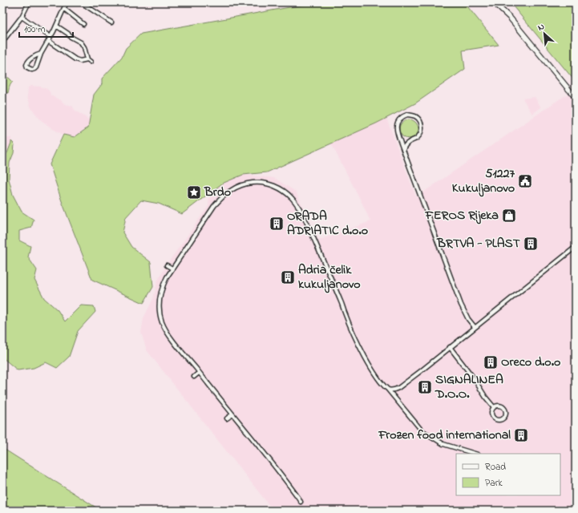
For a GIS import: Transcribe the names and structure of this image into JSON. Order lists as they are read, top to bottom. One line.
{"places":{"public building":["51227 Kukuljanovo"],"place":["Brdo"],"shop":["FEROS Rijeka"],"building":["ORADA ADRIATIC d.o.o","BRTVA - PLAST","Adria čelik kukuljanovo","Oreco d.o.o","SIGNALINEA D.O.O.","Frozen food international"]},"legend":["Road","Park"],"scale_bar":"100 m","north":"top left"}
